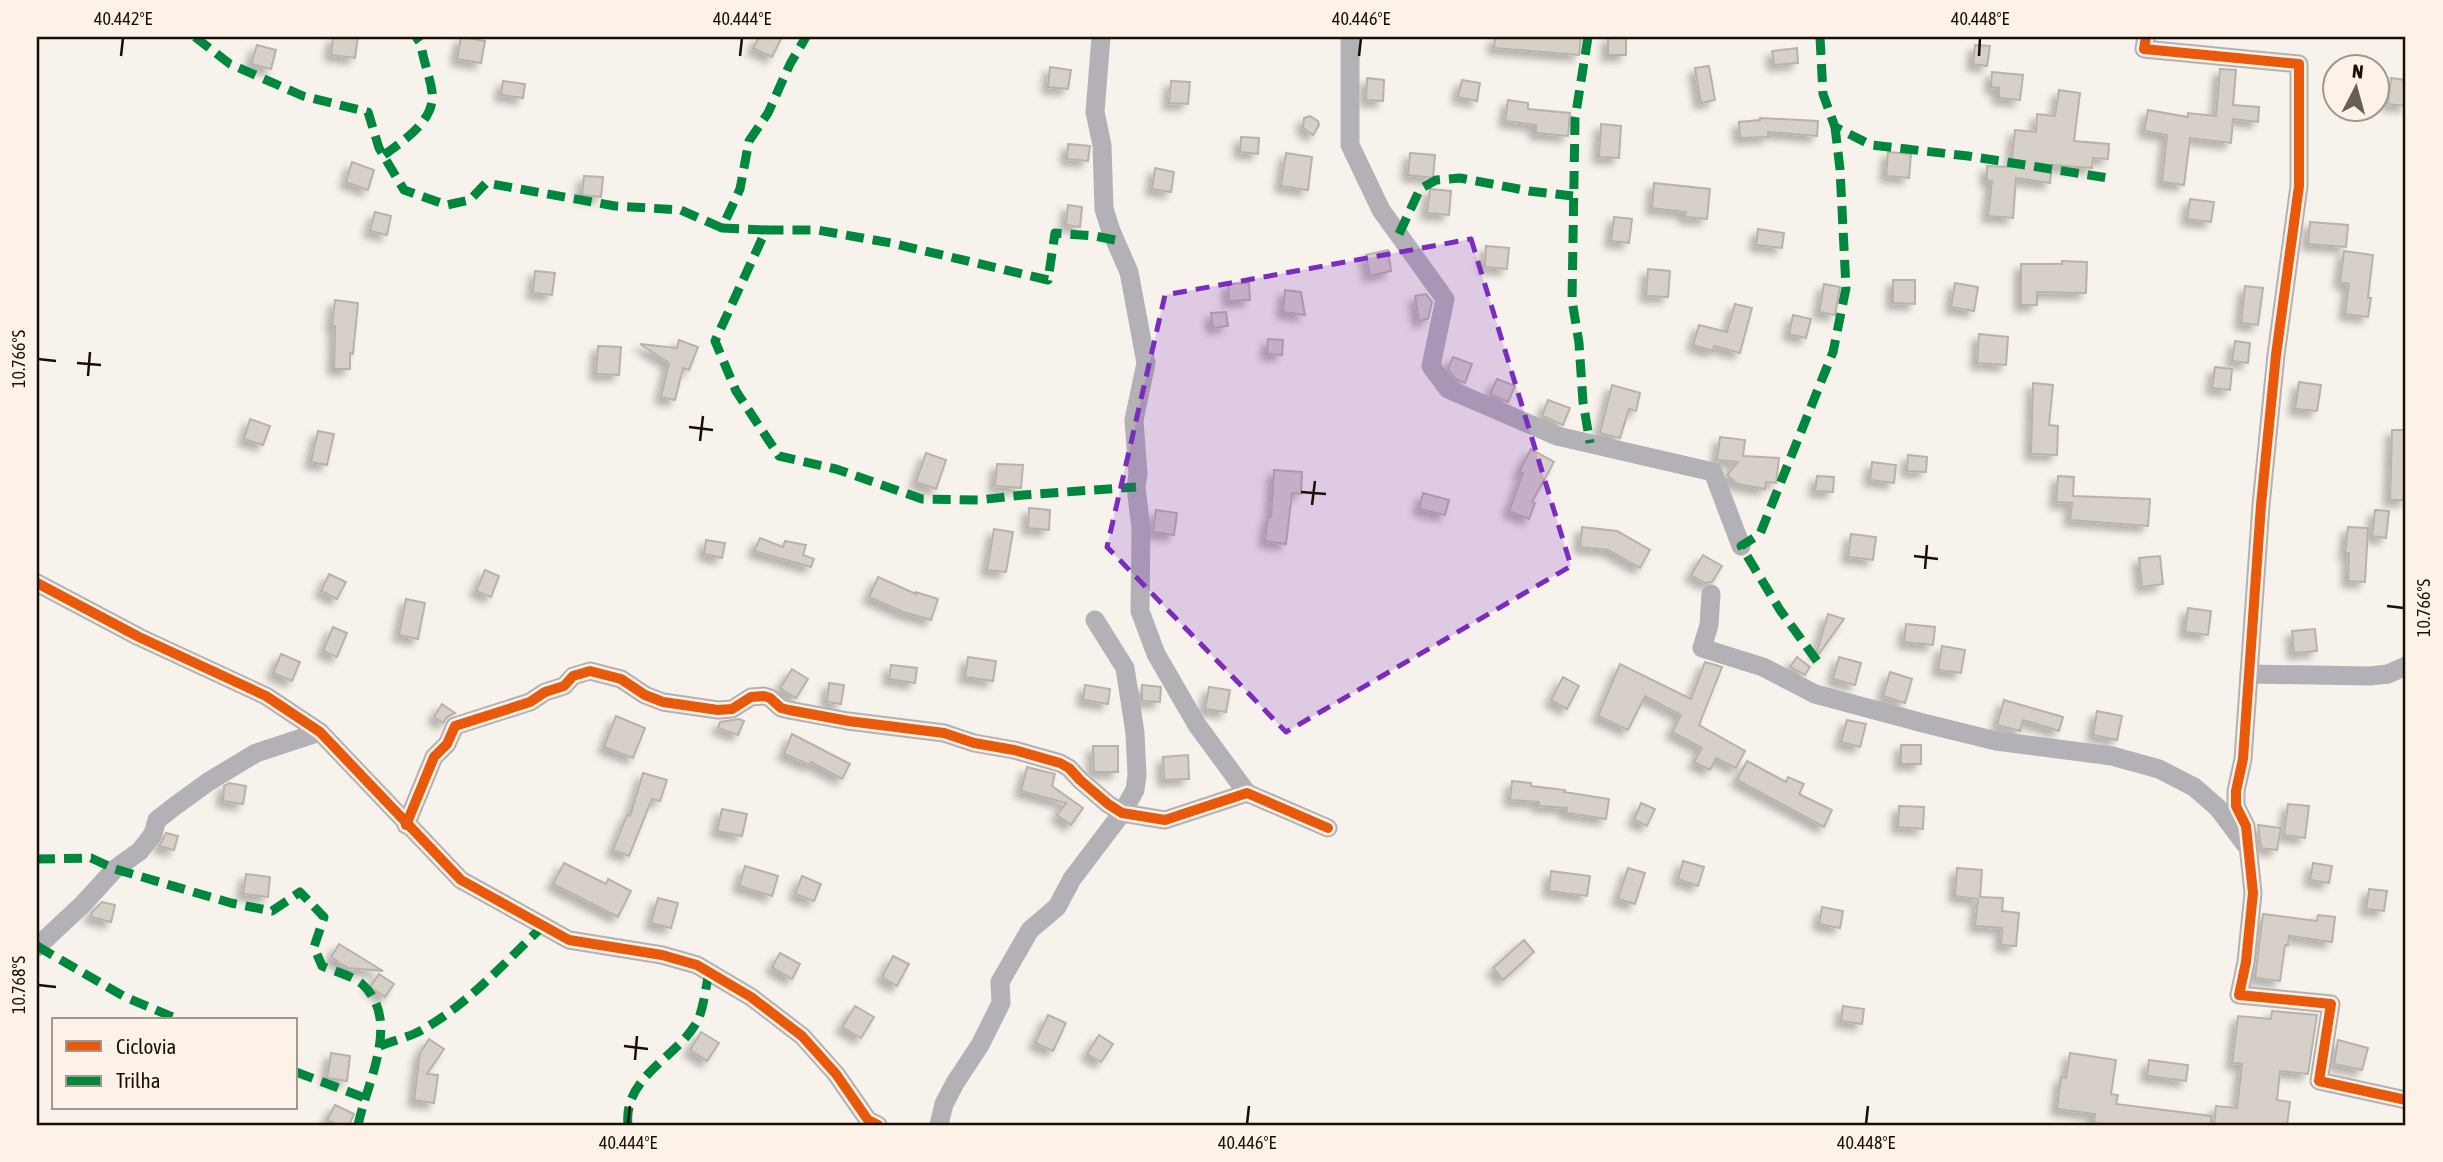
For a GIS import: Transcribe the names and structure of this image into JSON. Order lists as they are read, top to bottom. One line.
{"legend":["Ciclovia","Trilha"],"north":"top","coordinates":["40.442°E","40.444°E","40.446°E","40.448°E","10.766°S","10.768°S"]}
